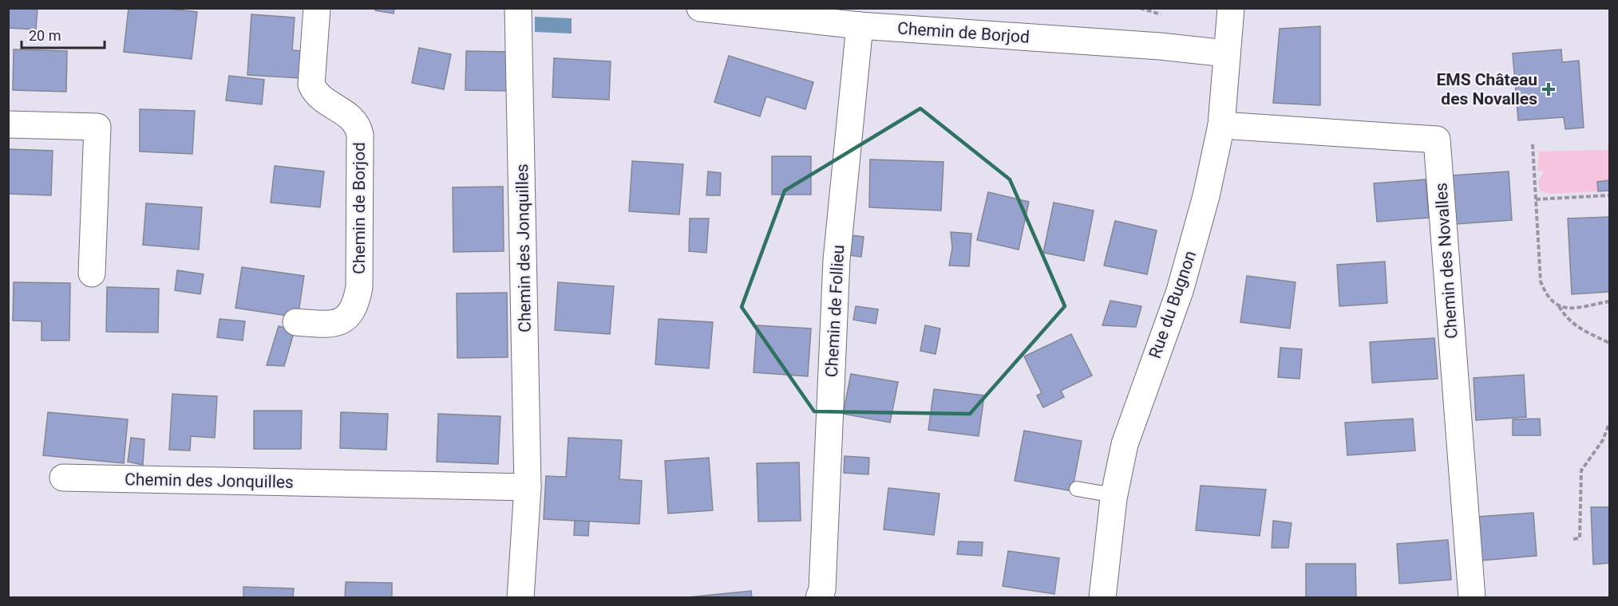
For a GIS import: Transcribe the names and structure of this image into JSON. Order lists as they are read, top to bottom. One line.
{"streets":{"street":["Chemin de Borjod","Chemin des Jonquilles","Chemin des Novalles","Rue du Bugnon","Chemin de Follieu"]},"crossings":[["Chemin de Borjod","Rue du Bugnon"],["Chemin de Borjod","Chemin de Follieu"],["Chemin des Novalles","Rue du Bugnon"]],"places":{"health":["EMS Château des Novalles"]},"scale_bar":"20 m"}
